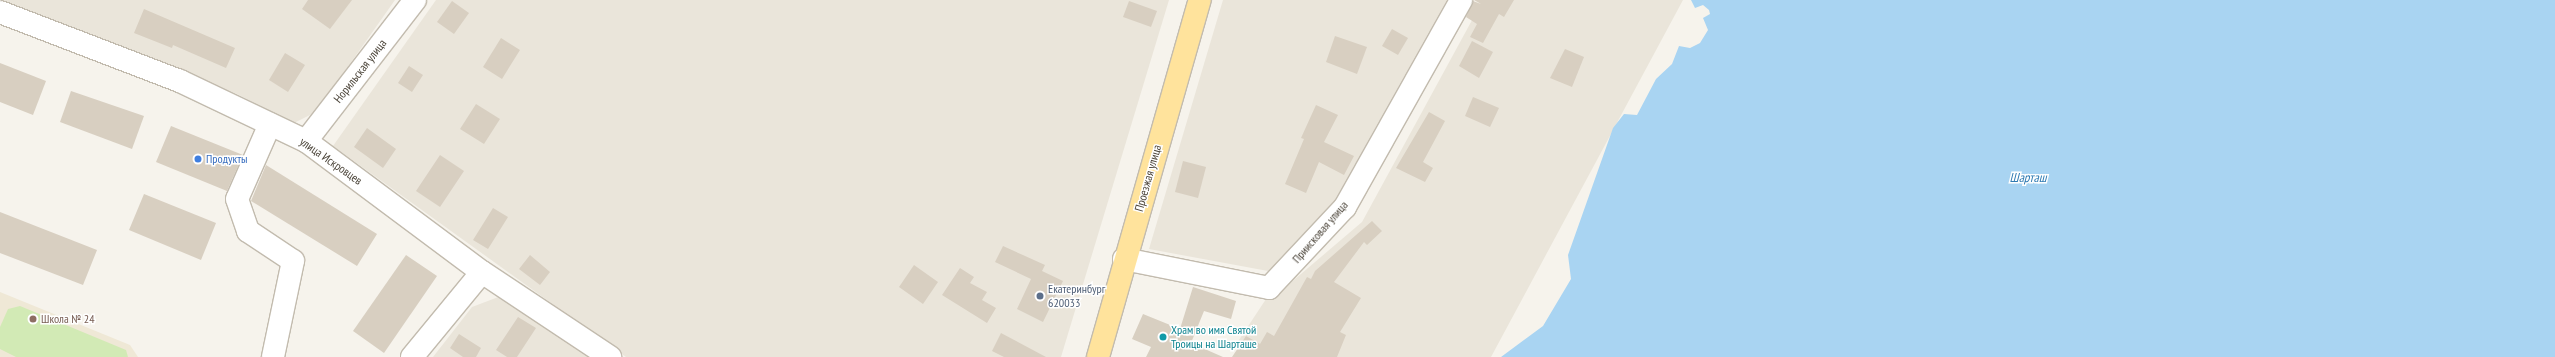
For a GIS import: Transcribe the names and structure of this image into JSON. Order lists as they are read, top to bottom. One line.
{"streets":{"main road":["Проезжая улица"],"street":["Норильская улица","улица Искровцев","Приисковая улица"]},"crossings":[["Норильская улица","улица Искровцев"],["Проезжая улица","Приисковая улица"]],"water":["Шарташ"],"places":["Продукты","Екатеринбург 620033","Школа № 24","Храм во имя Святой Троицы на Шарташе"]}
